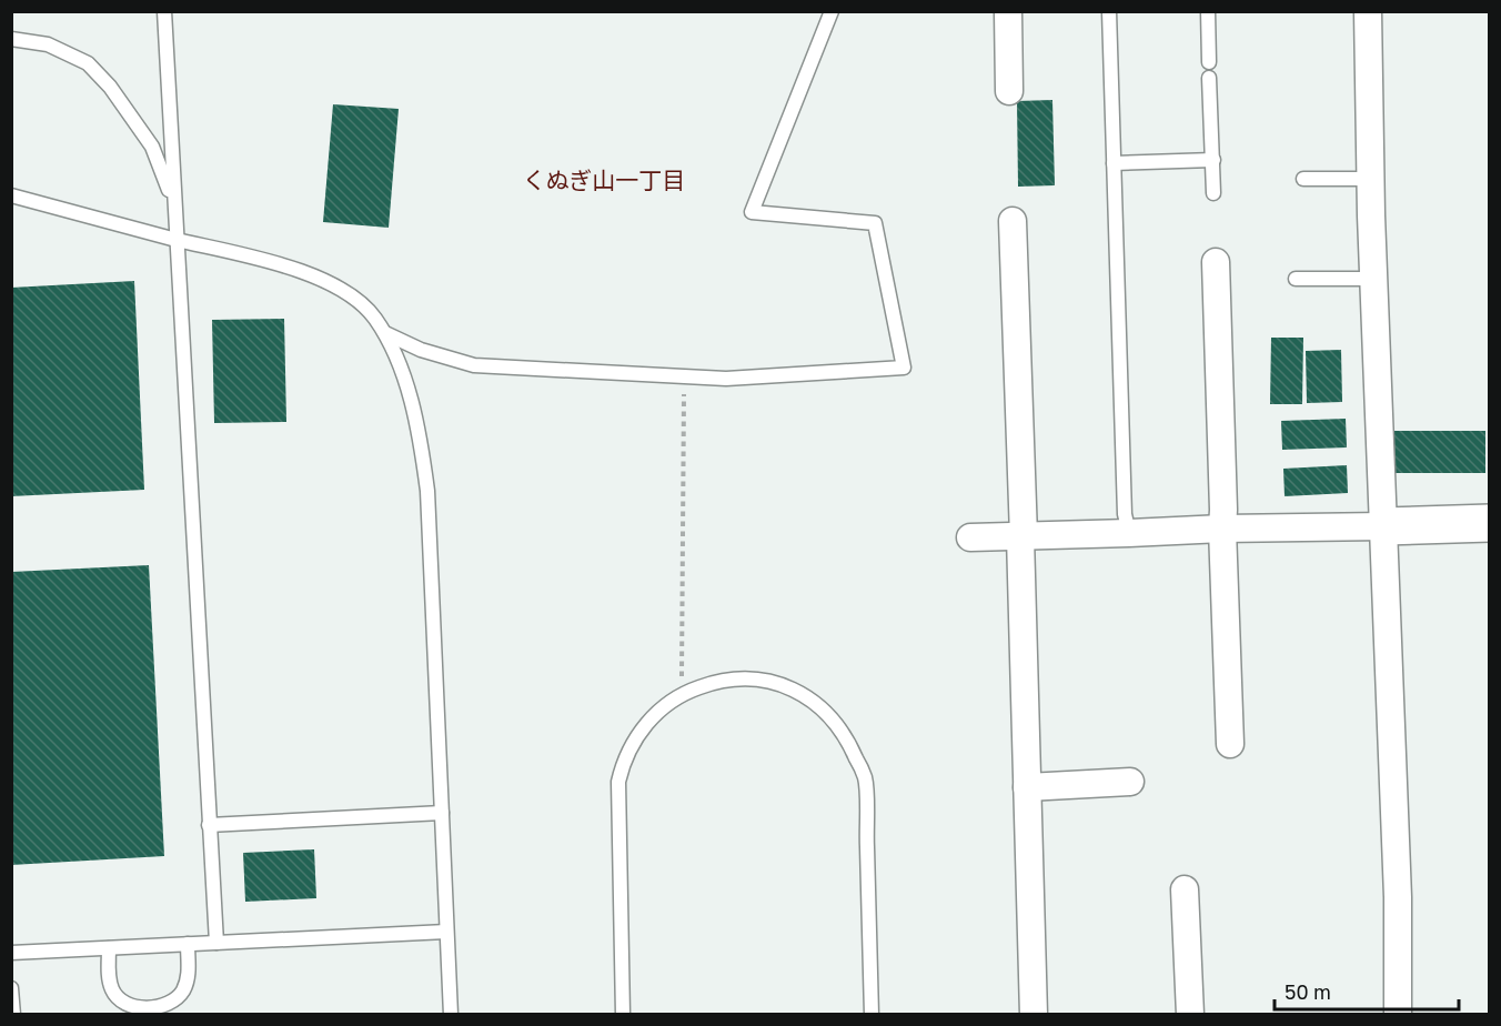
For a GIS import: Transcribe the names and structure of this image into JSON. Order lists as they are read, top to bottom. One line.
{"districts":["くぬぎ山一丁目"],"scale_bar":"50 m"}
